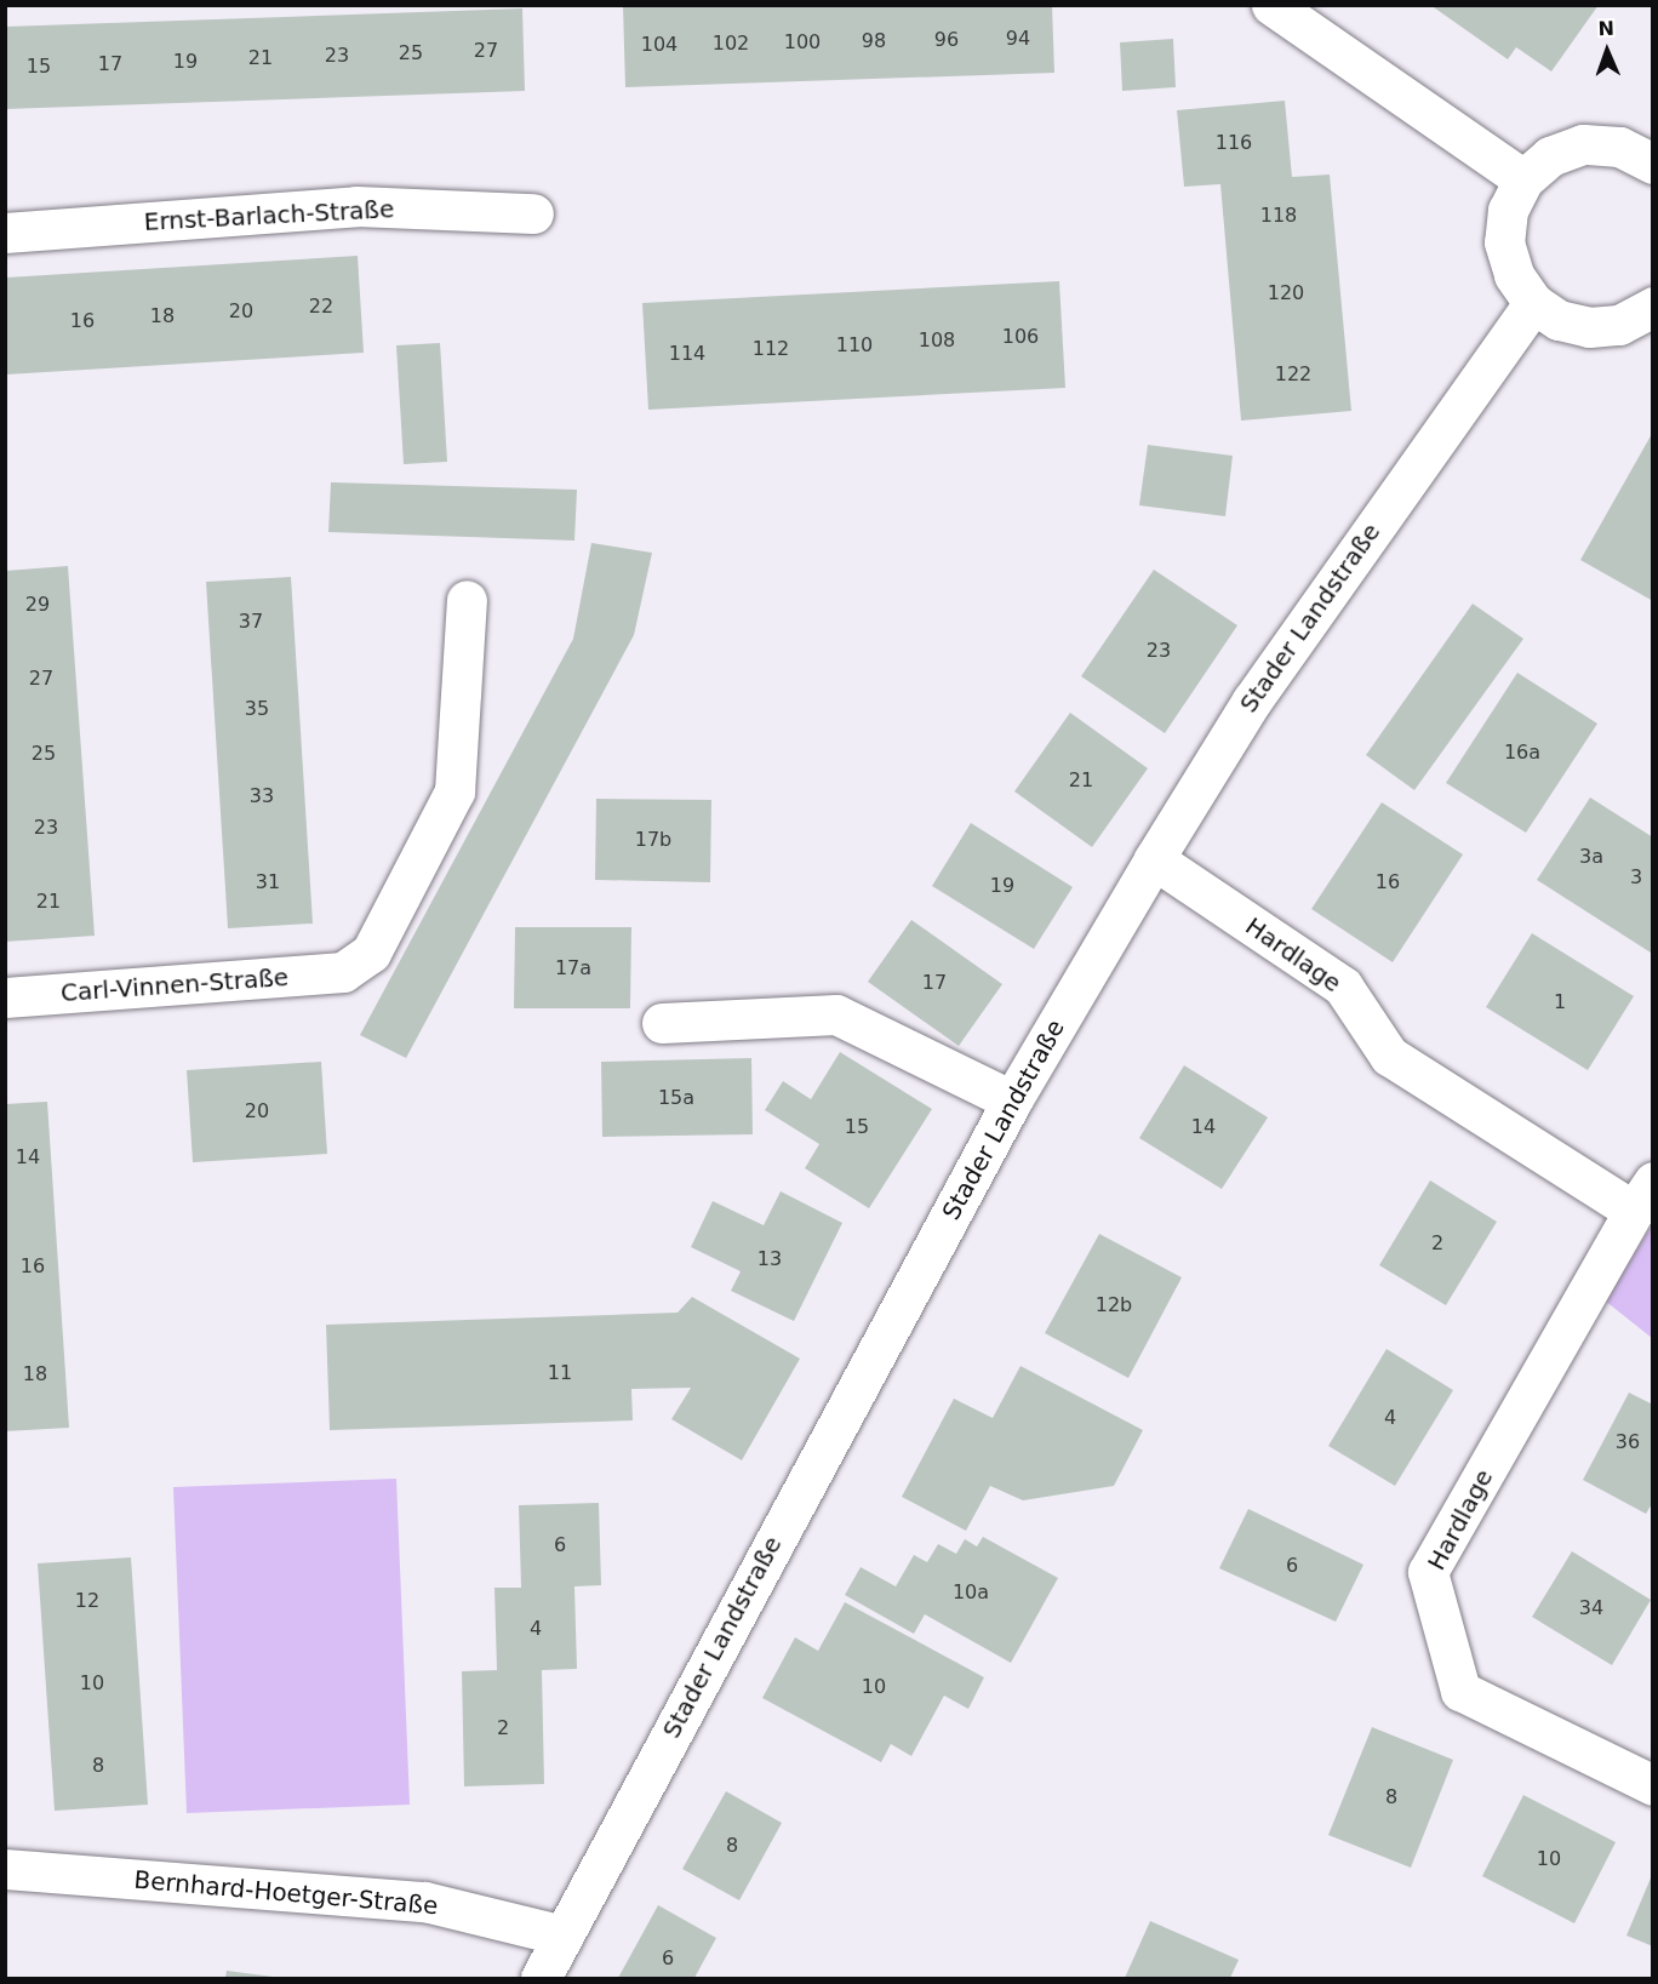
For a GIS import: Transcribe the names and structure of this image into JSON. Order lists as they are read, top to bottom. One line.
{"streets":{"street":["Ernst-Barlach-Straße","Stader Landstraße","Hardlage","Carl-Vinnen-Straße","Bernhard-Hoetger-Straße"]},"crossings":[["Stader Landstraße","Hardlage"],["Stader Landstraße","Bernhard-Hoetger-Straße"]],"house_numbers":["94","96","98","100","102","104","27","25","23","21","19","17","15","116","118","120","22","20","18","16","106","108","110","112","114","122","29","37","23","27","35","16a","25","21","33","23","17b","3a","3","31","16","19","21","17a","17","1","15a","20","15","14","14","2","13","16","12b","11","18","4","36","6","6","10a","12","34","4","10","10","2","8","8","8","10","6"],"north":"top"}
